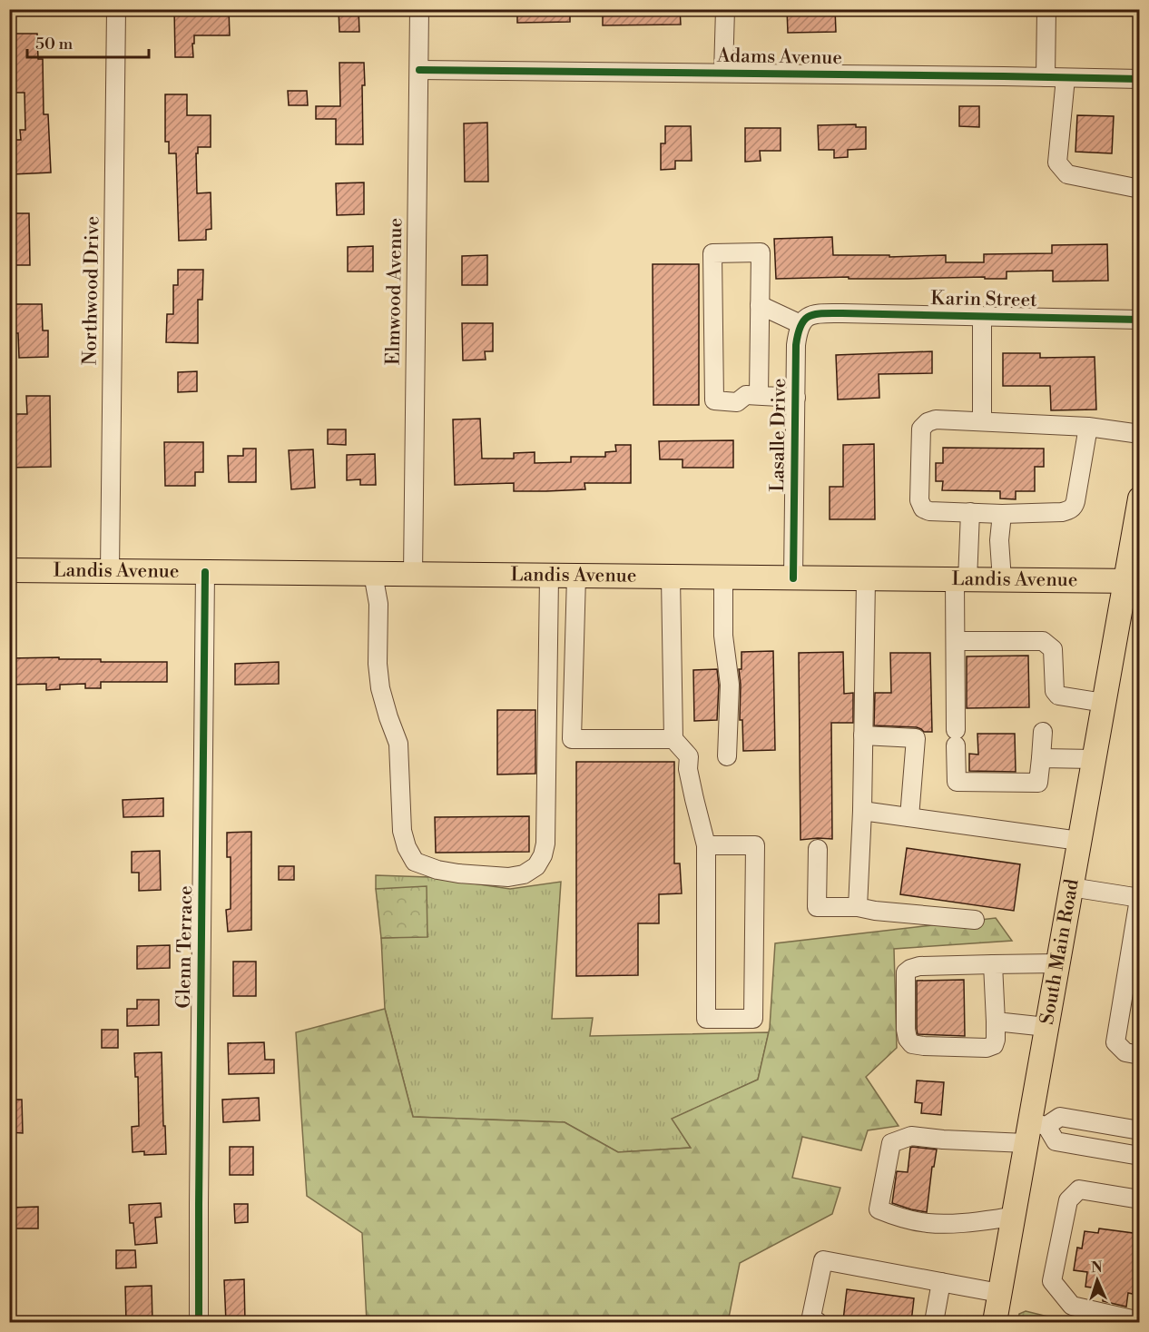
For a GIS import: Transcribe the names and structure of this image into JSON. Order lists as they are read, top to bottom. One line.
{"streets":{"main road":["Landis Avenue","South Main Road"],"street":["Adams Avenue","Northwood Drive","Elmwood Avenue","Karin Street","Lasalle Drive","Glenn Terrace"]},"crossings":[["Adams Avenue","Elmwood Avenue"],["Northwood Drive","Landis Avenue"],["Elmwood Avenue","Landis Avenue"],["Karin Street","Lasalle Drive"],["Lasalle Drive","Landis Avenue"],["Landis Avenue","Glenn Terrace"],["Landis Avenue","South Main Road"]],"scale_bar":"50 m","north":"top"}
